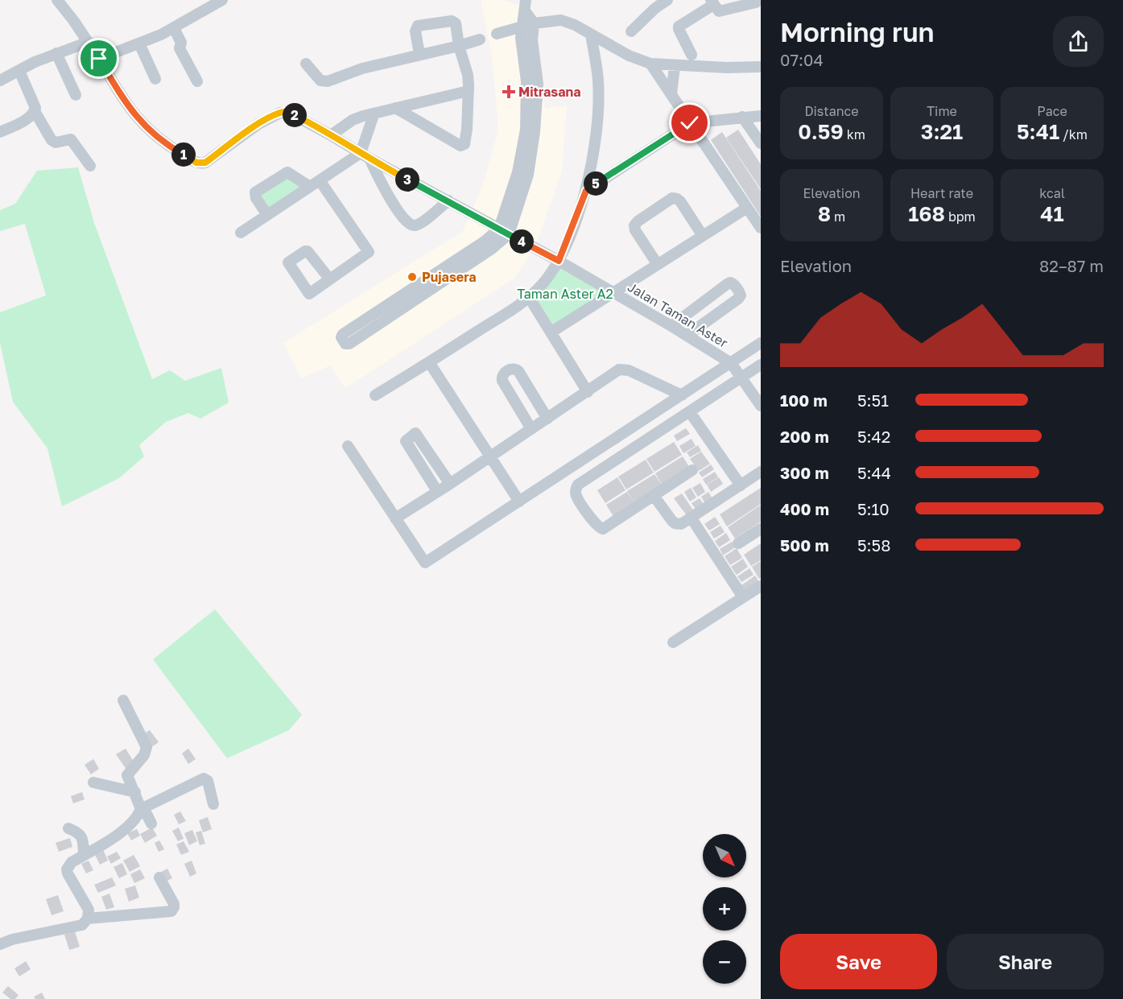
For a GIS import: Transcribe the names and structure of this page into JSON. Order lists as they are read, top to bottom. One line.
{"streets":{"street":["Jalan Taman Aster"]},"parks":["Taman Aster A2"],"places":{"health":["Mitrasana"],"other":["Pujasera"]},"north":"bottom right","page":{"heading":["Morning run","07:04"],"stats":[["Distance","0.59 km"],["Time","3:21"],["Pace","5:41 /km"],["Elevation","8 m"],["Heart rate","168 bpm"],["kcal","41"]],"pins":["2","1","3","5","4"],"chart":["Elevation","82–87 m"],"list":[{"name":"100 m","note":"5:51"},{"name":"200 m","note":"5:42"},{"name":"300 m","note":"5:44"},{"name":"400 m","note":"5:10"},{"name":"500 m","note":"5:58"}],"map_buttons":["+","−"],"buttons":["Save","Share"]}}
